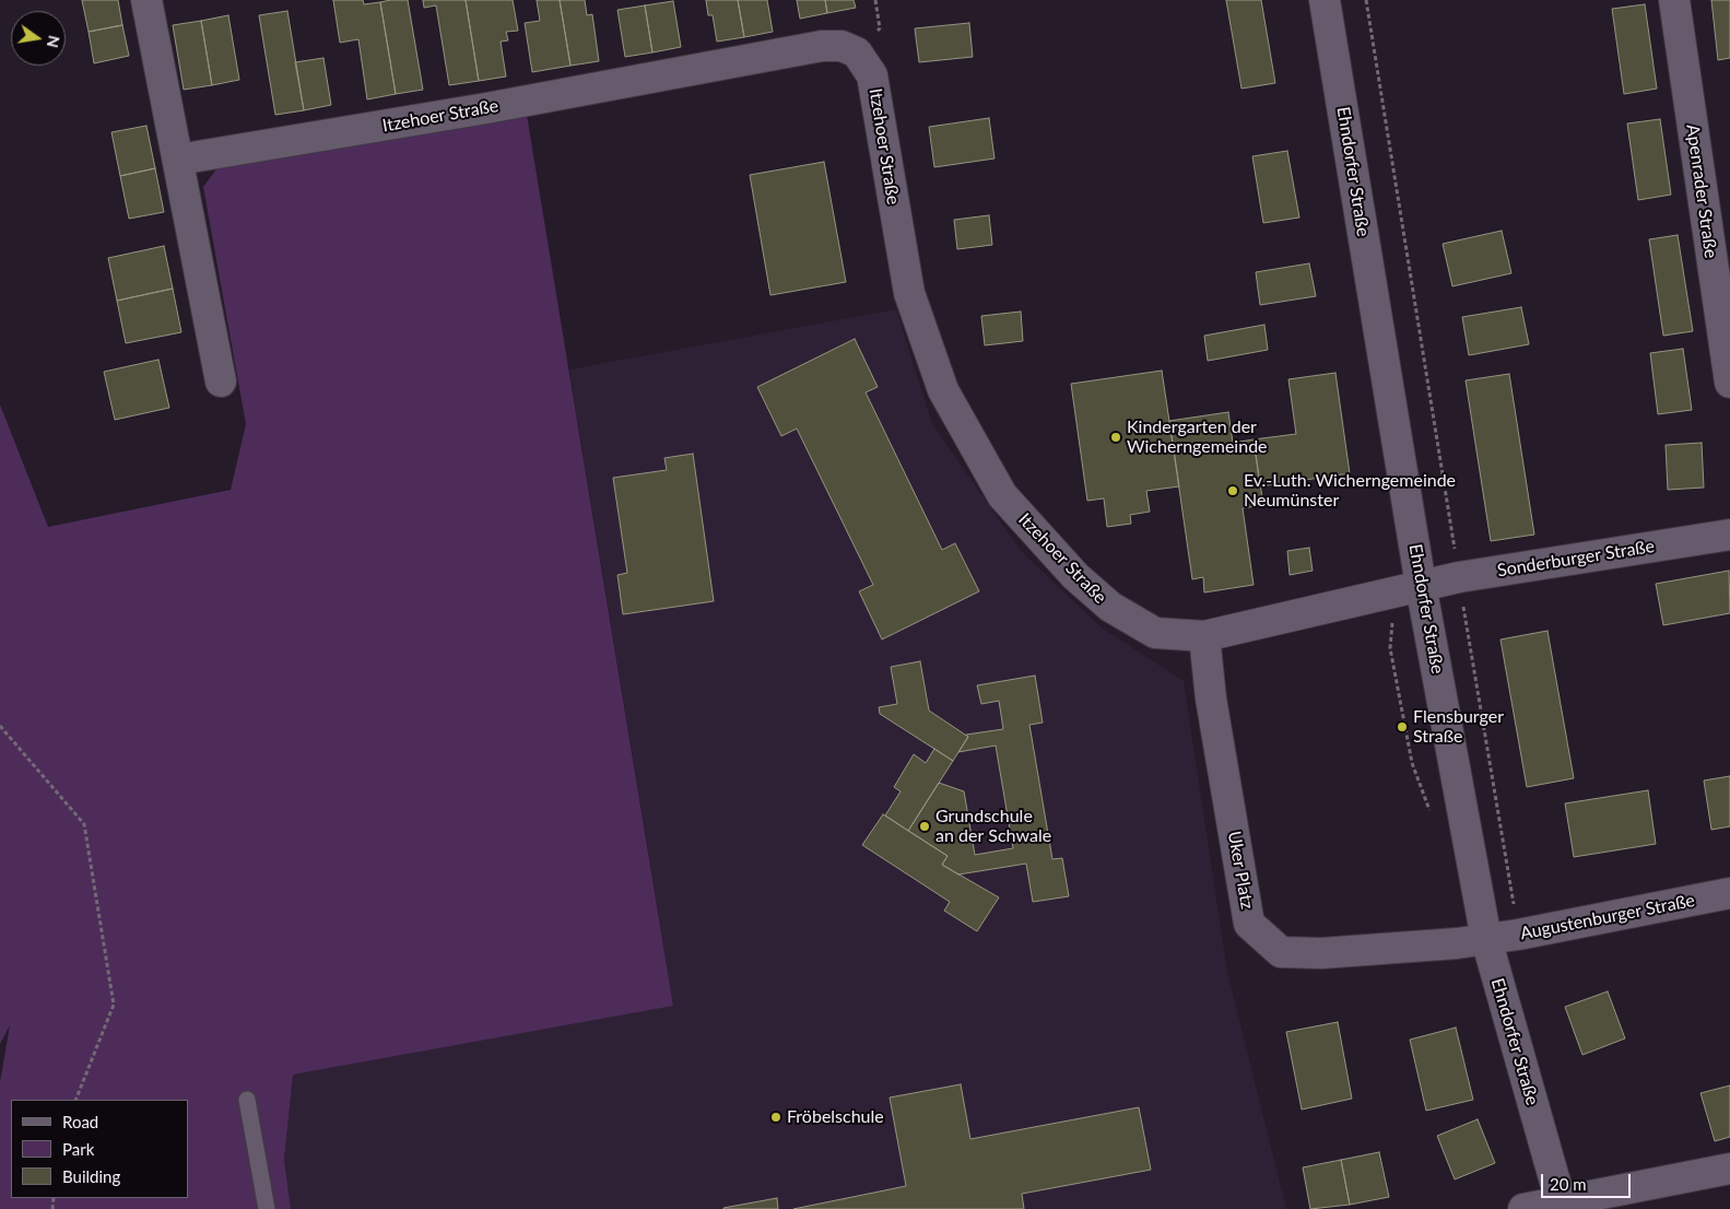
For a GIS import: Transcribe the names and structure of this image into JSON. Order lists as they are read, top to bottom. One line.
{"streets":{"street":["Itzehoer Straße","Ehndorfer Straße","Apenrader Straße","Sonderburger Straße","Uker Platz","Augustenburger Straße"]},"crossings":[["Itzehoer Straße","Ehndorfer Straße"],["Itzehoer Straße","Sonderburger Straße"],["Itzehoer Straße","Uker Platz"],["Ehndorfer Straße","Sonderburger Straße"],["Ehndorfer Straße","Uker Platz"],["Ehndorfer Straße","Augustenburger Straße"],["Uker Platz","Augustenburger Straße"]],"places":["Kindergarten der Wicherngemeinde","Ev.-Luth. Wicherngemeinde Neumünster","Flensburger Straße","Grundschule an der Schwale","Fröbelschule"],"legend":["Road","Park","Building"],"scale_bar":"20 m","north":"right"}
